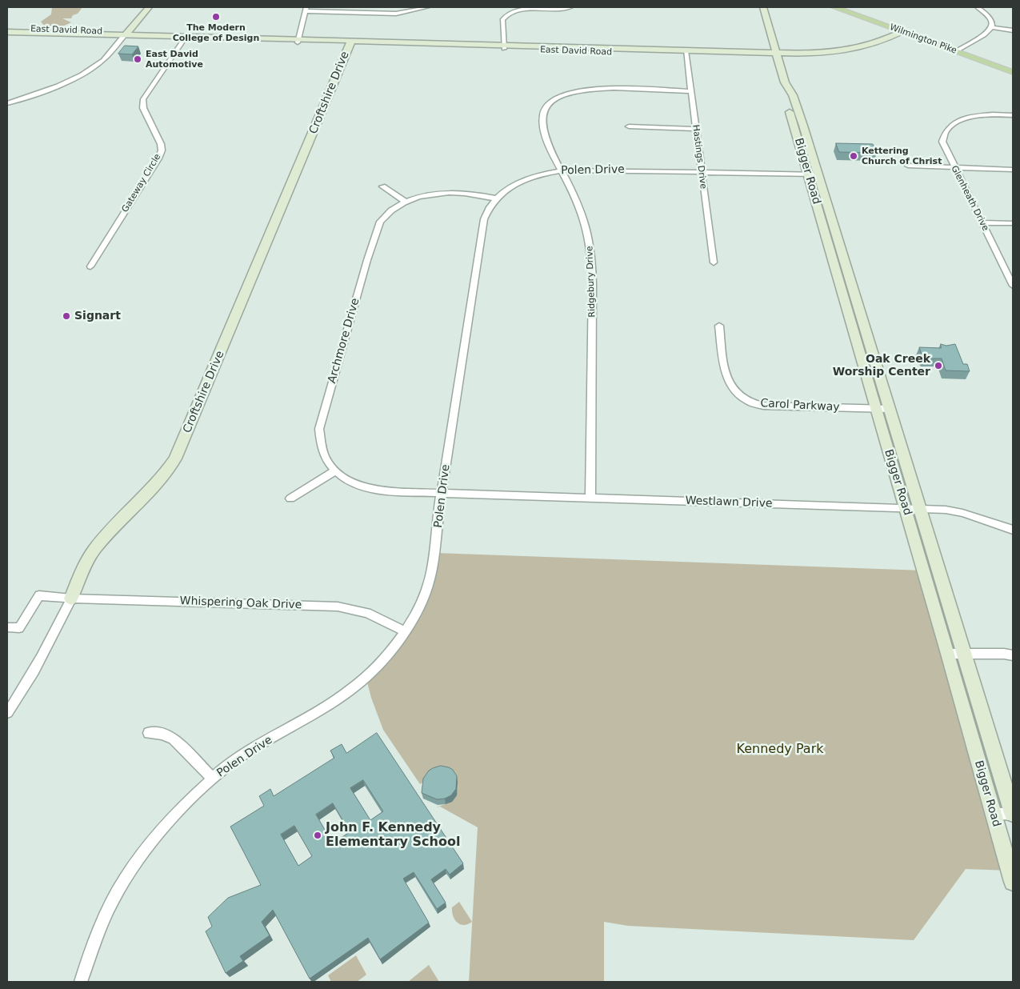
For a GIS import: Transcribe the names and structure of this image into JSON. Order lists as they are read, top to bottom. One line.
{"streets":{"main road":["Wilmington Pike"],"street":["East David Road","Croftshire Drive","Hastings Drive","Polen Drive","Bigger Road","Gateway Circle","Glenheath Drive","Ridgebury Drive","Archmore Drive","Carol Parkway","Westlawn Drive","Whispering Oak Drive"]},"crossings":[["East David Road","Wilmington Pike"],["East David Road","Croftshire Drive"],["East David Road","Hastings Drive"],["East David Road","Bigger Road"],["East David Road","Gateway Circle"],["Croftshire Drive","Whispering Oak Drive"],["Hastings Drive","Polen Drive"],["Hastings Drive","Ridgebury Drive"],["Polen Drive","Bigger Road"],["Polen Drive","Ridgebury Drive"],["Polen Drive","Archmore Drive"],["Polen Drive","Westlawn Drive"],["Polen Drive","Whispering Oak Drive"],["Bigger Road","Carol Parkway"],["Bigger Road","Westlawn Drive"],["Ridgebury Drive","Westlawn Drive"],["Archmore Drive","Westlawn Drive"]],"parks":["Kennedy Park"],"places":["The Modern College of Design","East David Automotive","Kettering Church of Christ","Signart","Oak Creek Worship Center","John F. Kennedy Elementary School"]}
